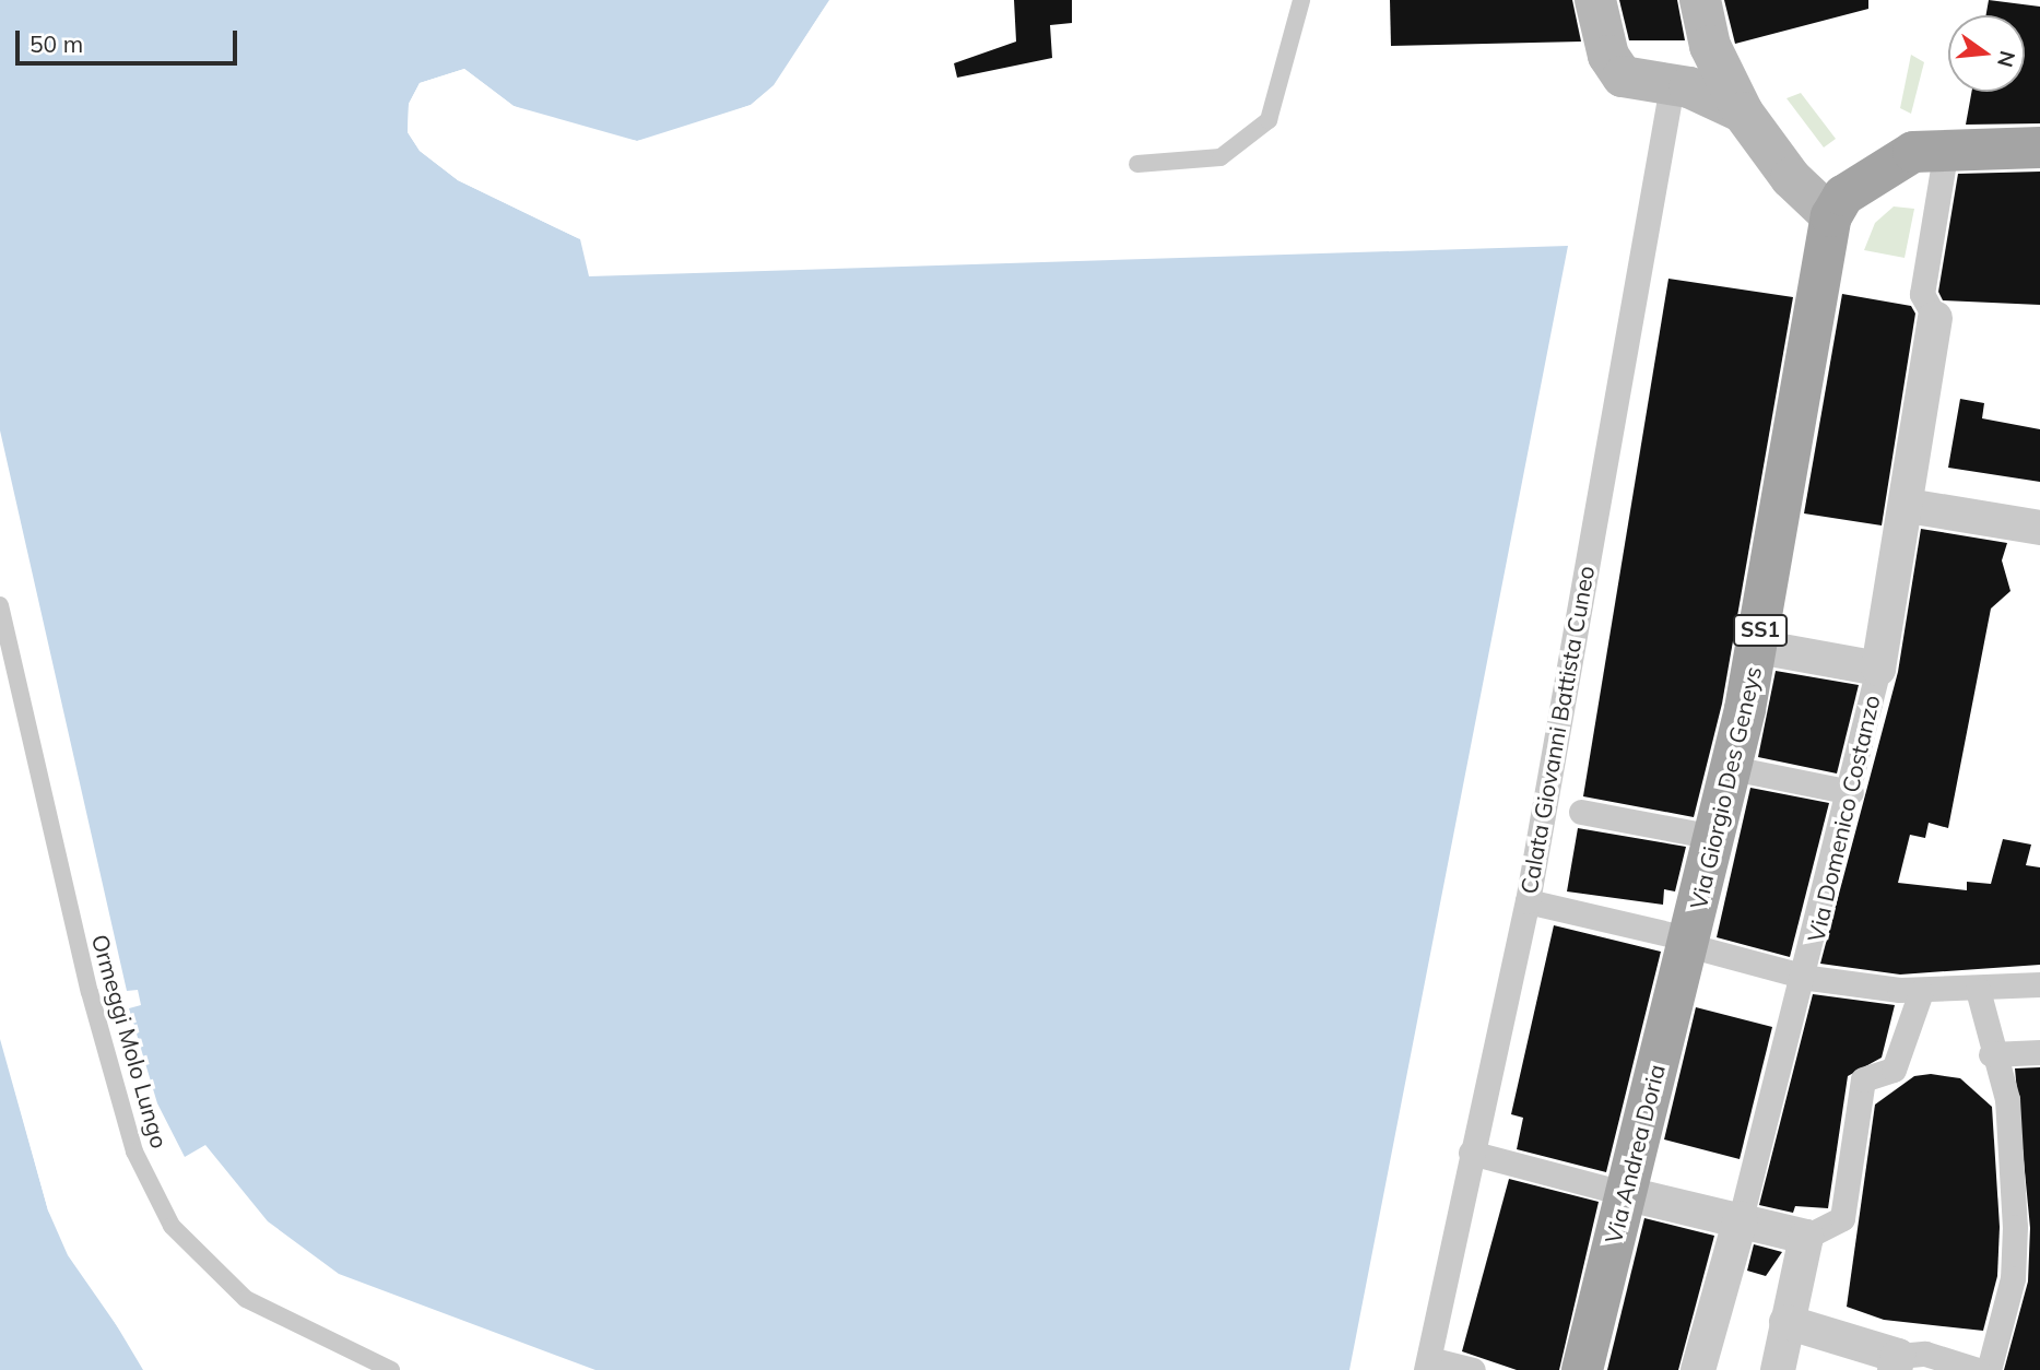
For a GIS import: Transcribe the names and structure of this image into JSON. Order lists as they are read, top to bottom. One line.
{"streets":{"main road":["SS1","Via Giorgio Des Geneys","Via Andrea Doria"],"street":["Calata Giovanni Battista Cuneo","Via Domenico Costanzo"],"lane":["Ormeggi Molo Lungo"]},"crossings":[["SS1","Via Giorgio Des Geneys"],["Via Giorgio Des Geneys","Via Andrea Doria"]],"scale_bar":"50 m","north":"right"}
